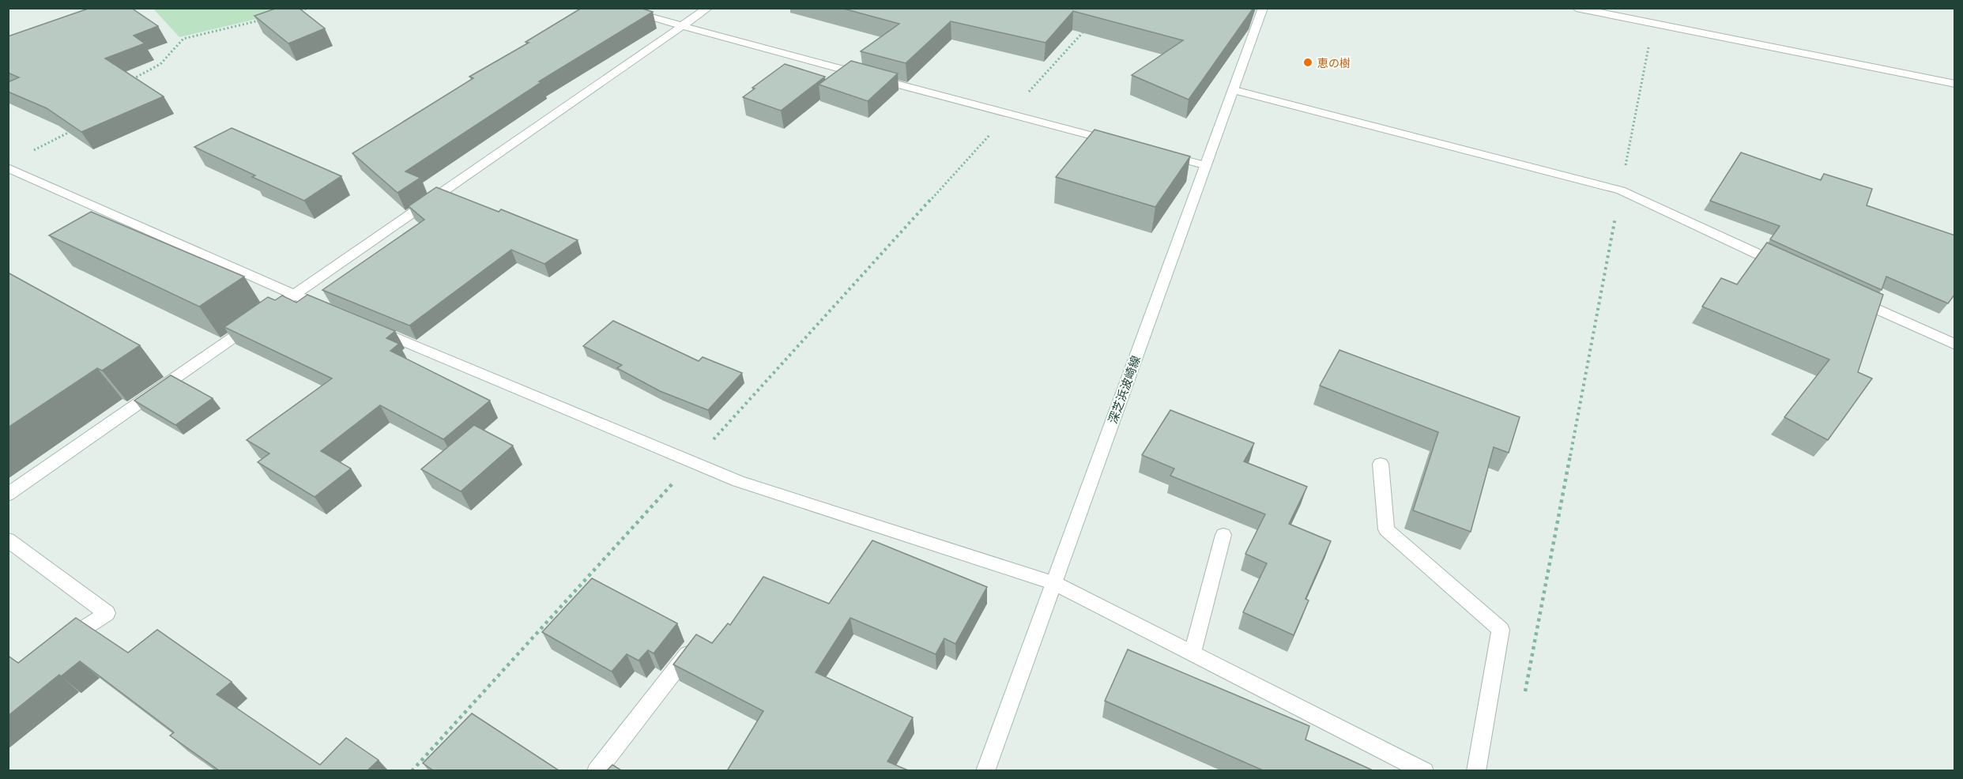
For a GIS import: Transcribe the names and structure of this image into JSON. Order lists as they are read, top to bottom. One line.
{"streets":{"street":["深芝浜波崎線"]},"places":["恵の樹"]}
